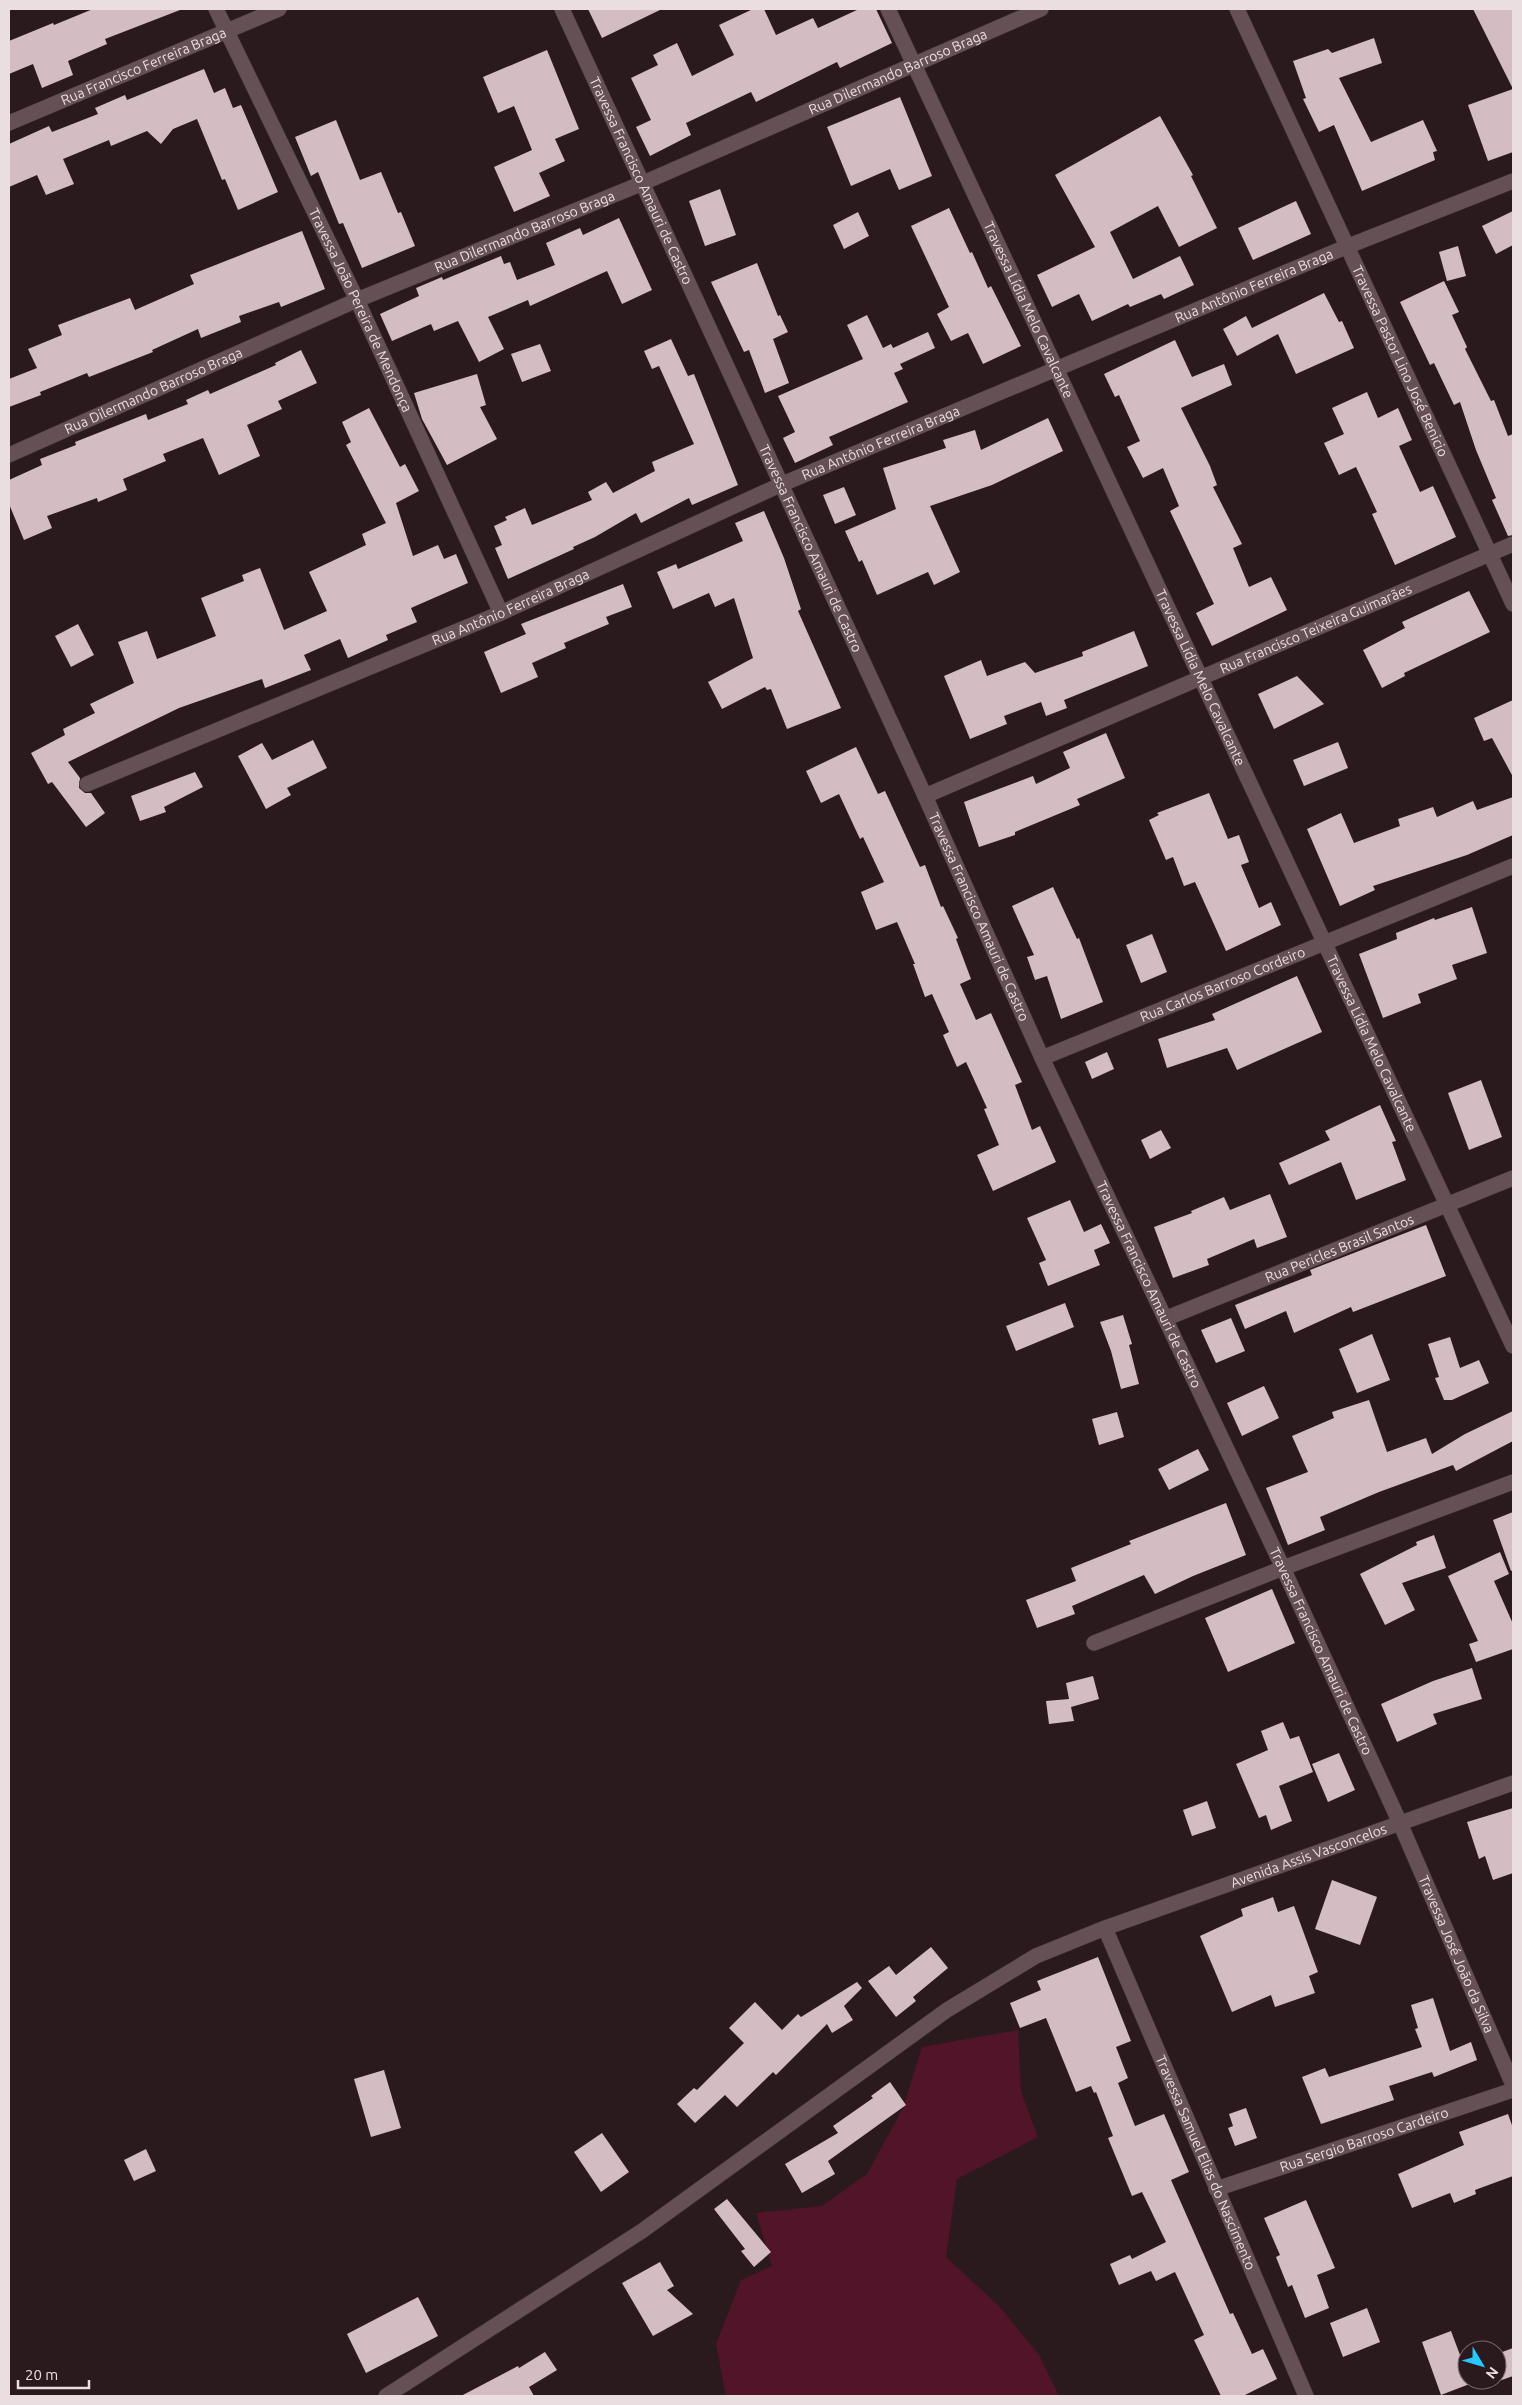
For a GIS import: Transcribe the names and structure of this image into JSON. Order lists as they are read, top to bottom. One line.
{"streets":{"street":["Rua Francisco Ferreira Braga","Rua Dilermando Barroso Braga","Travessa Francisco Amauri de Castro","Rua Antônio Ferreira Braga","Travessa João Pereira de Mendonça","Travessa Lídia Melo Cavalcante","Travessa Pastor Lino José Benicio","Rua Francisco Teixeira Guimarães","Rua Carlos Barroso Cordeiro","Rua Pericles Brasil Santos","Avenida Assis Vasconcelos","Travessa José João da Silva","Rua Sergio Barroso Cardeiro","Travessa Samuel Elias do Nascimento"]},"crossings":[["Rua Francisco Ferreira Braga","Travessa João Pereira de Mendonça"],["Rua Dilermando Barroso Braga","Travessa Francisco Amauri de Castro"],["Rua Dilermando Barroso Braga","Travessa João Pereira de Mendonça"],["Rua Dilermando Barroso Braga","Travessa Lídia Melo Cavalcante"],["Travessa Francisco Amauri de Castro","Rua Antônio Ferreira Braga"],["Travessa Francisco Amauri de Castro","Rua Francisco Teixeira Guimarães"],["Travessa Francisco Amauri de Castro","Rua Carlos Barroso Cordeiro"],["Travessa Francisco Amauri de Castro","Rua Pericles Brasil Santos"],["Travessa Francisco Amauri de Castro","Avenida Assis Vasconcelos"],["Travessa Francisco Amauri de Castro","Travessa José João da Silva"],["Rua Antônio Ferreira Braga","Travessa João Pereira de Mendonça"],["Rua Antônio Ferreira Braga","Travessa Lídia Melo Cavalcante"],["Rua Antônio Ferreira Braga","Travessa Pastor Lino José Benicio"],["Travessa Lídia Melo Cavalcante","Rua Francisco Teixeira Guimarães"],["Travessa Lídia Melo Cavalcante","Rua Carlos Barroso Cordeiro"],["Travessa Lídia Melo Cavalcante","Rua Pericles Brasil Santos"],["Travessa Pastor Lino José Benicio","Rua Francisco Teixeira Guimarães"],["Avenida Assis Vasconcelos","Travessa José João da Silva"],["Avenida Assis Vasconcelos","Travessa Samuel Elias do Nascimento"],["Rua Sergio Barroso Cardeiro","Travessa Samuel Elias do Nascimento"]],"scale_bar":"20 m","north":"bottom right"}
